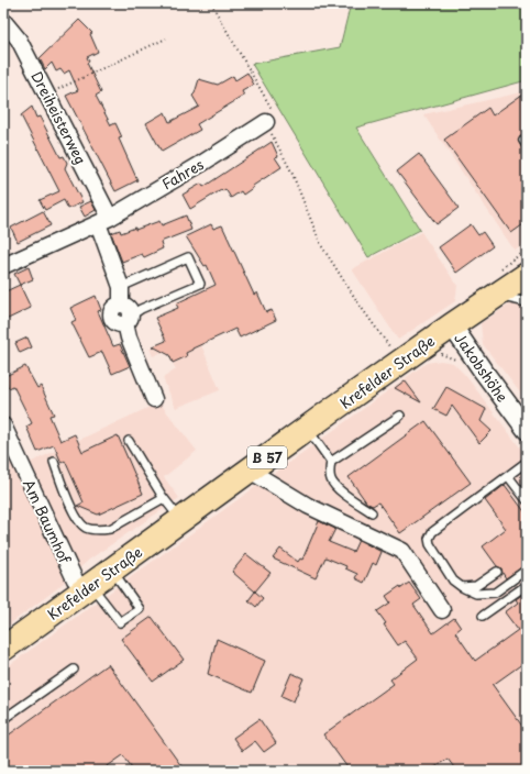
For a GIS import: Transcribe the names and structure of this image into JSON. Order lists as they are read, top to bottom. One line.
{"streets":{"main road":["Krefelder Straße","B 57"],"street":["Dreiheisterweg","Fahres","Jakobshöhe","Am Baumhof"]},"crossings":[["Dreiheisterweg","Fahres"],["Jakobshöhe","Krefelder Straße"],["Krefelder Straße","Am Baumhof"]]}
